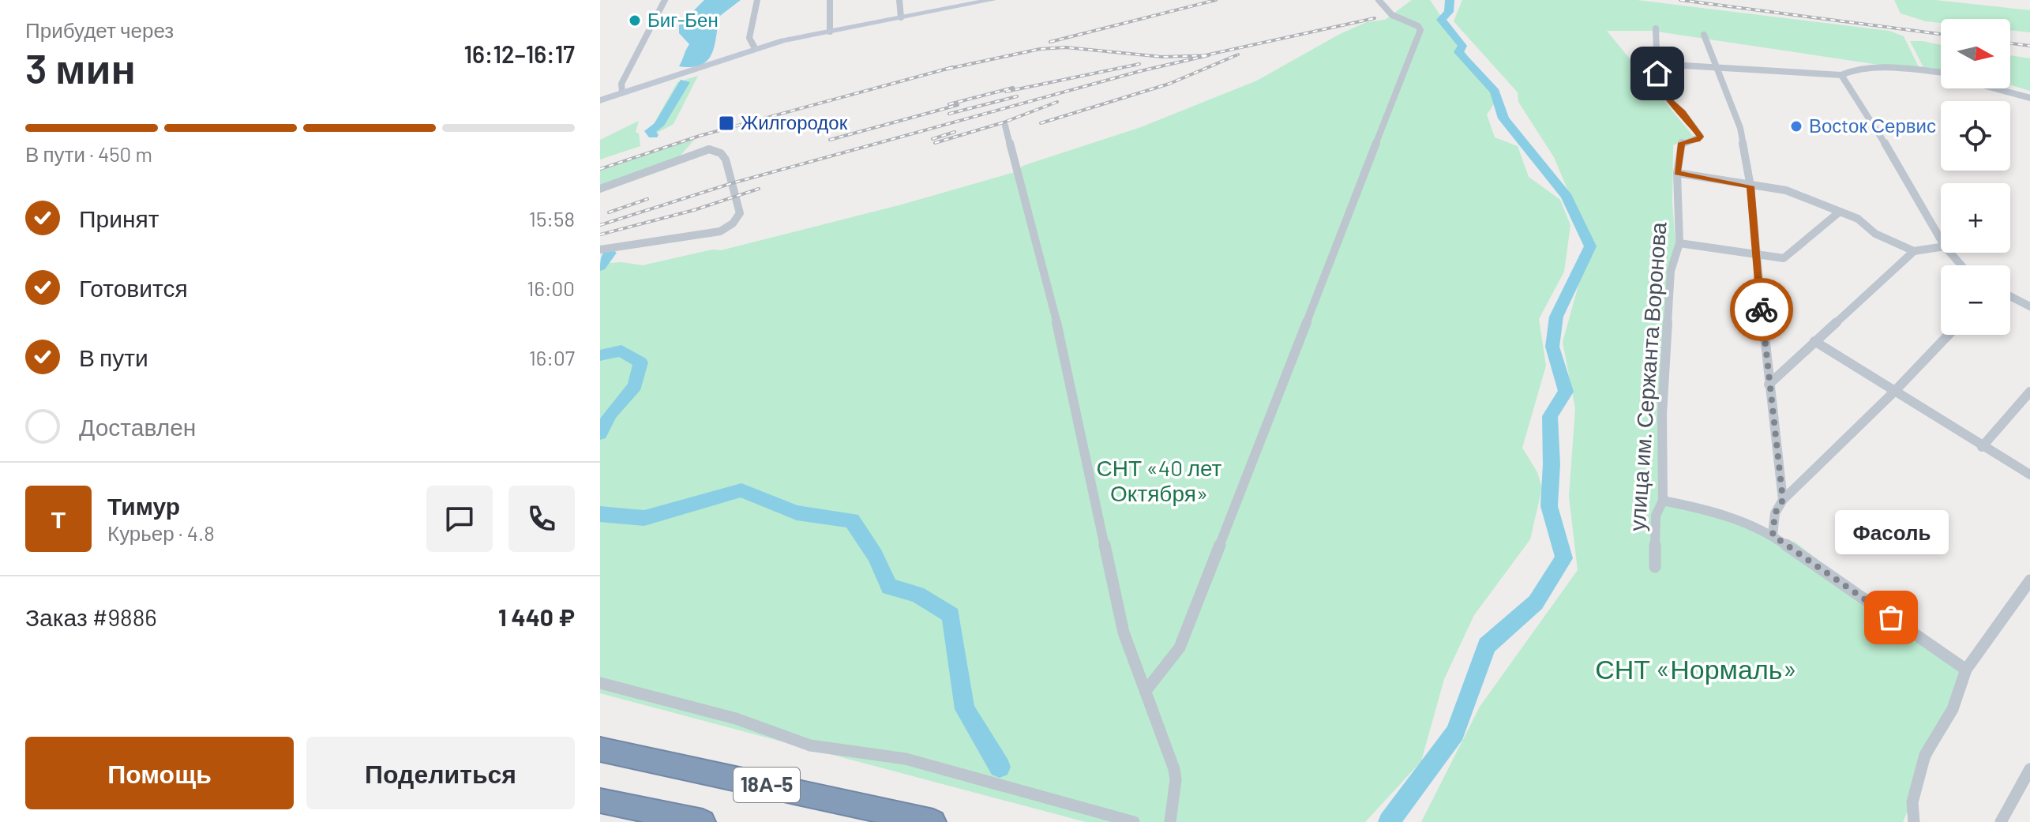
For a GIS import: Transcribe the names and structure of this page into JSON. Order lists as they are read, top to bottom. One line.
{"streets":{"highway":["18А-5"],"street":["улица им. Сержанта Воронова"]},"parks":["СНТ «40 лет Октября»","СНТ «Нормаль»"],"places":{"other":["Биг-Бен","Восtок Сервис","Фасоль"],"transit":["Жилгородок"]},"north":"right","page":{"heading":["3 мин","Прибудет через","16:12–16:17"],"panel":["Тимур","Курьер · 4.8","Заказ #9886","1 440 ₽"],"map_buttons":["+","−"],"bar":"В пути · 450 m","list":[["Принят","15:58"],["Готовится","16:00"],["В пути","16:07"],"Доставлен"],"round":"Т","bubble":"Фасоль","buttons":["Помощь","Поделиться"]}}
